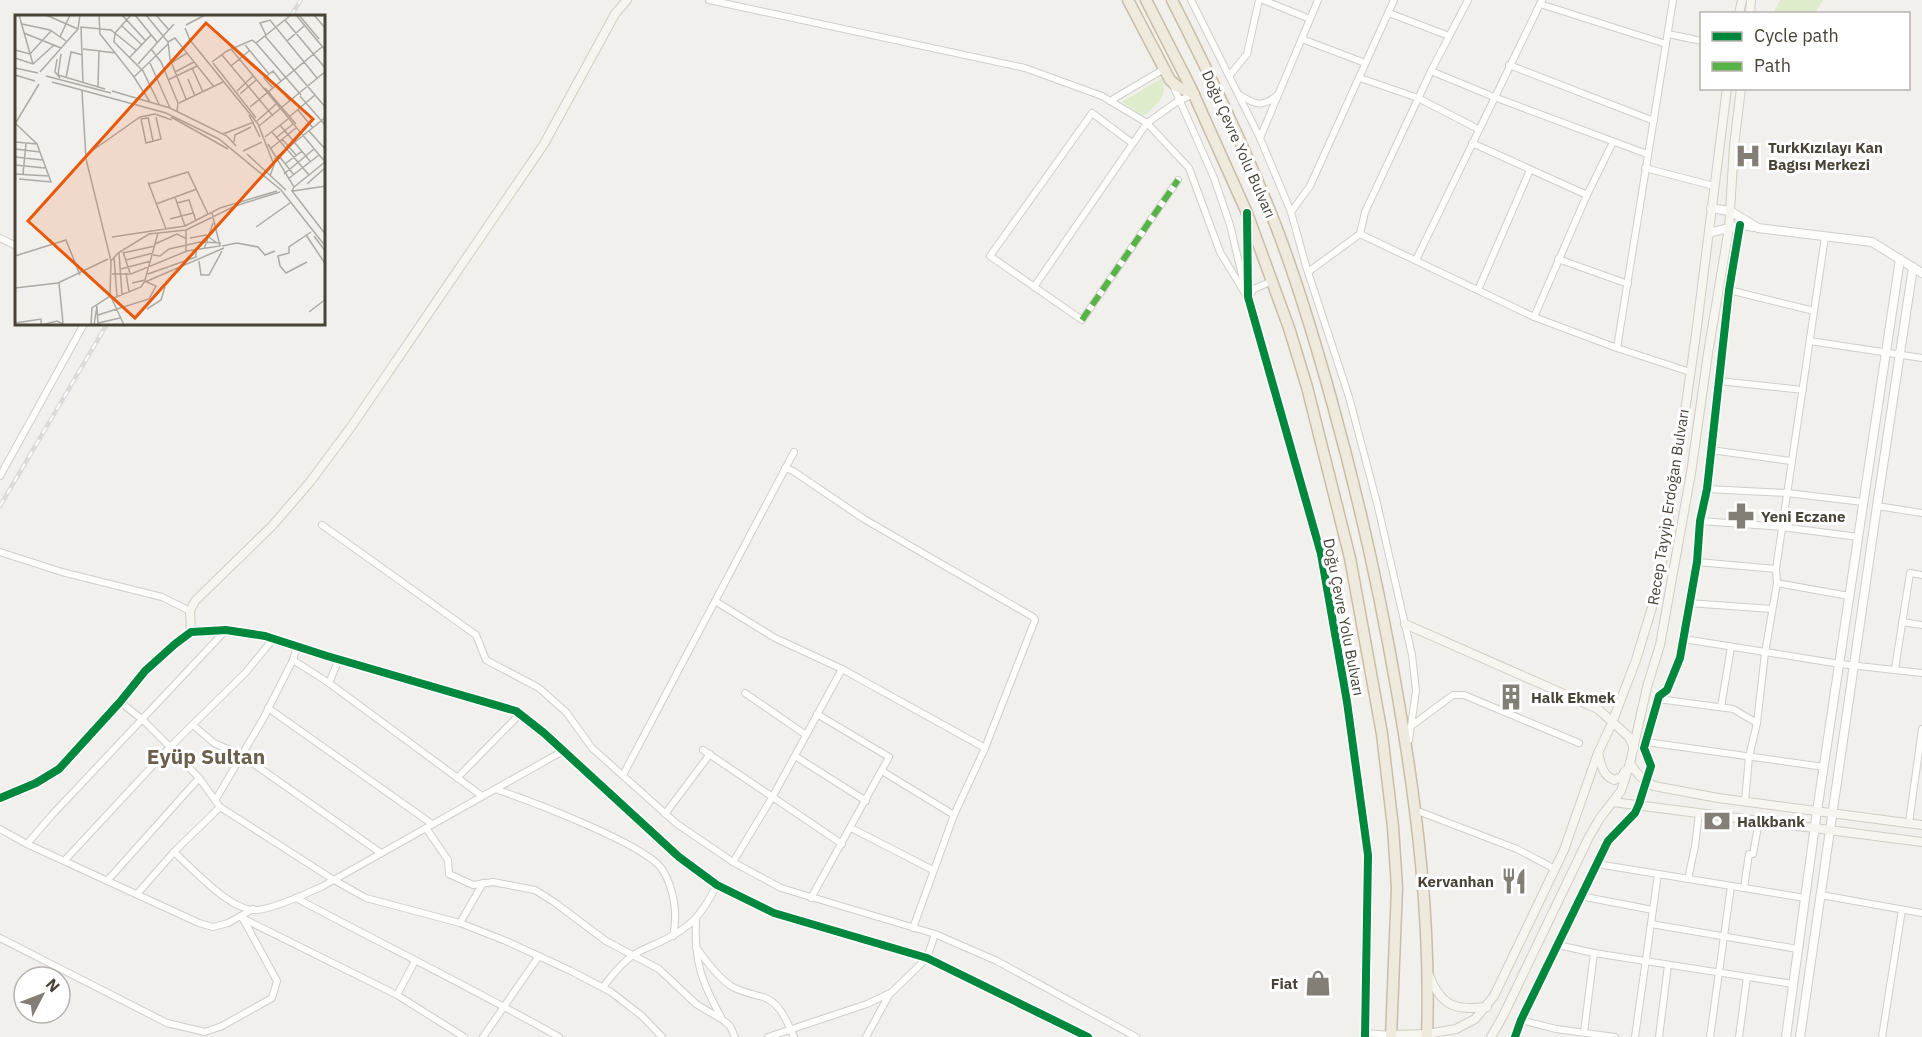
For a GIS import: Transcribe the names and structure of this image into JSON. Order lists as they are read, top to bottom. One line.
{"streets":{"highway":["Doğu Çevre Yolu Bulvarı"],"main road":["Recep Tayyip Erdoğan Bulvarı"]},"crossings":[["Doğu Çevre Yolu Bulvarı","Recep Tayyip Erdoğan Bulvarı"]],"districts":["Eyüp Sultan"],"places":{"hospital":["TurkKızılayı Kan Bagısı Merkezi"],"pharmacy":["Yeni Eczane"],"building":["Halk Ekmek"],"bank":["Halkbank"],"restaurant":["Kervanhan"],"shop":["Fiat"]},"legend":["Cycle path","Path"],"north":"top right"}
